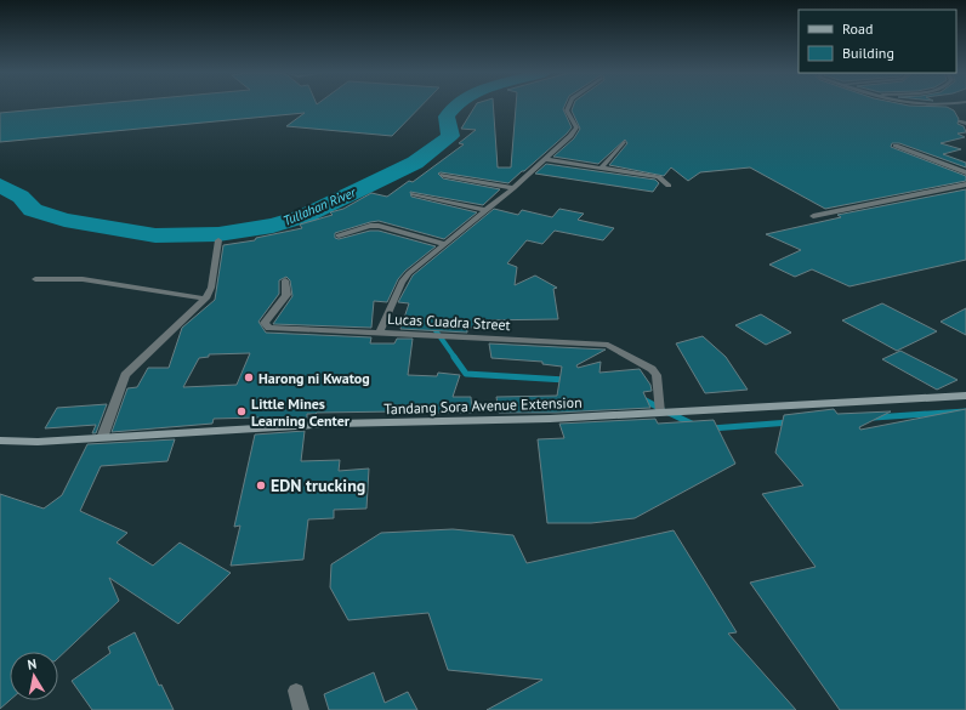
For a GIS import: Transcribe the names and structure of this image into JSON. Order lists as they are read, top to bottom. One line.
{"streets":{"main road":["Tandang Sora Avenue Extension"],"street":["Lucas Cuadra Street"]},"crossings":[["Lucas Cuadra Street","Tandang Sora Avenue Extension"]],"water":["Tullahan River"],"places":["Harong ni Kwatog","Little Mines Learning Center","EDN trucking"],"legend":["Road","Building"],"north":"top"}
